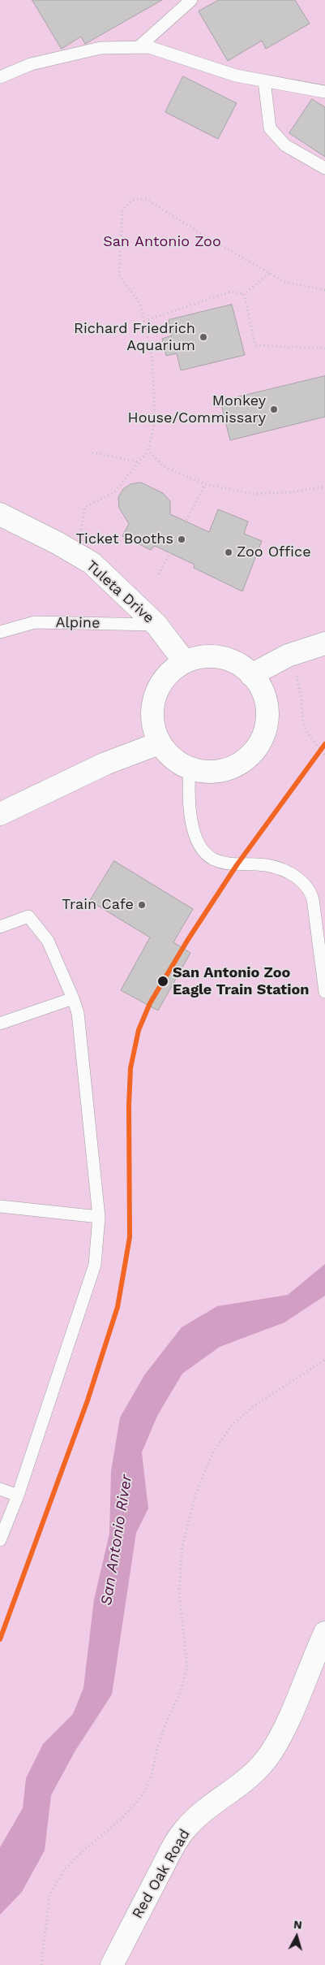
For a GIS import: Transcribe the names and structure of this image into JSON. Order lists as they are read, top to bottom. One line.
{"streets":{"street":["Tuleta Drive","Red Oak Road"],"lane":["Alpine"]},"crossings":[["Tuleta Drive","Alpine"]],"water":["San Antonio River"],"parks":["San Antonio Zoo"],"places":["Richard Friedrich Aquarium","Monkey House/Commissary","Ticket Booths","Zoo Office","Train Cafe","San Antonio Zoo Eagle Train Station"],"north":"top"}
